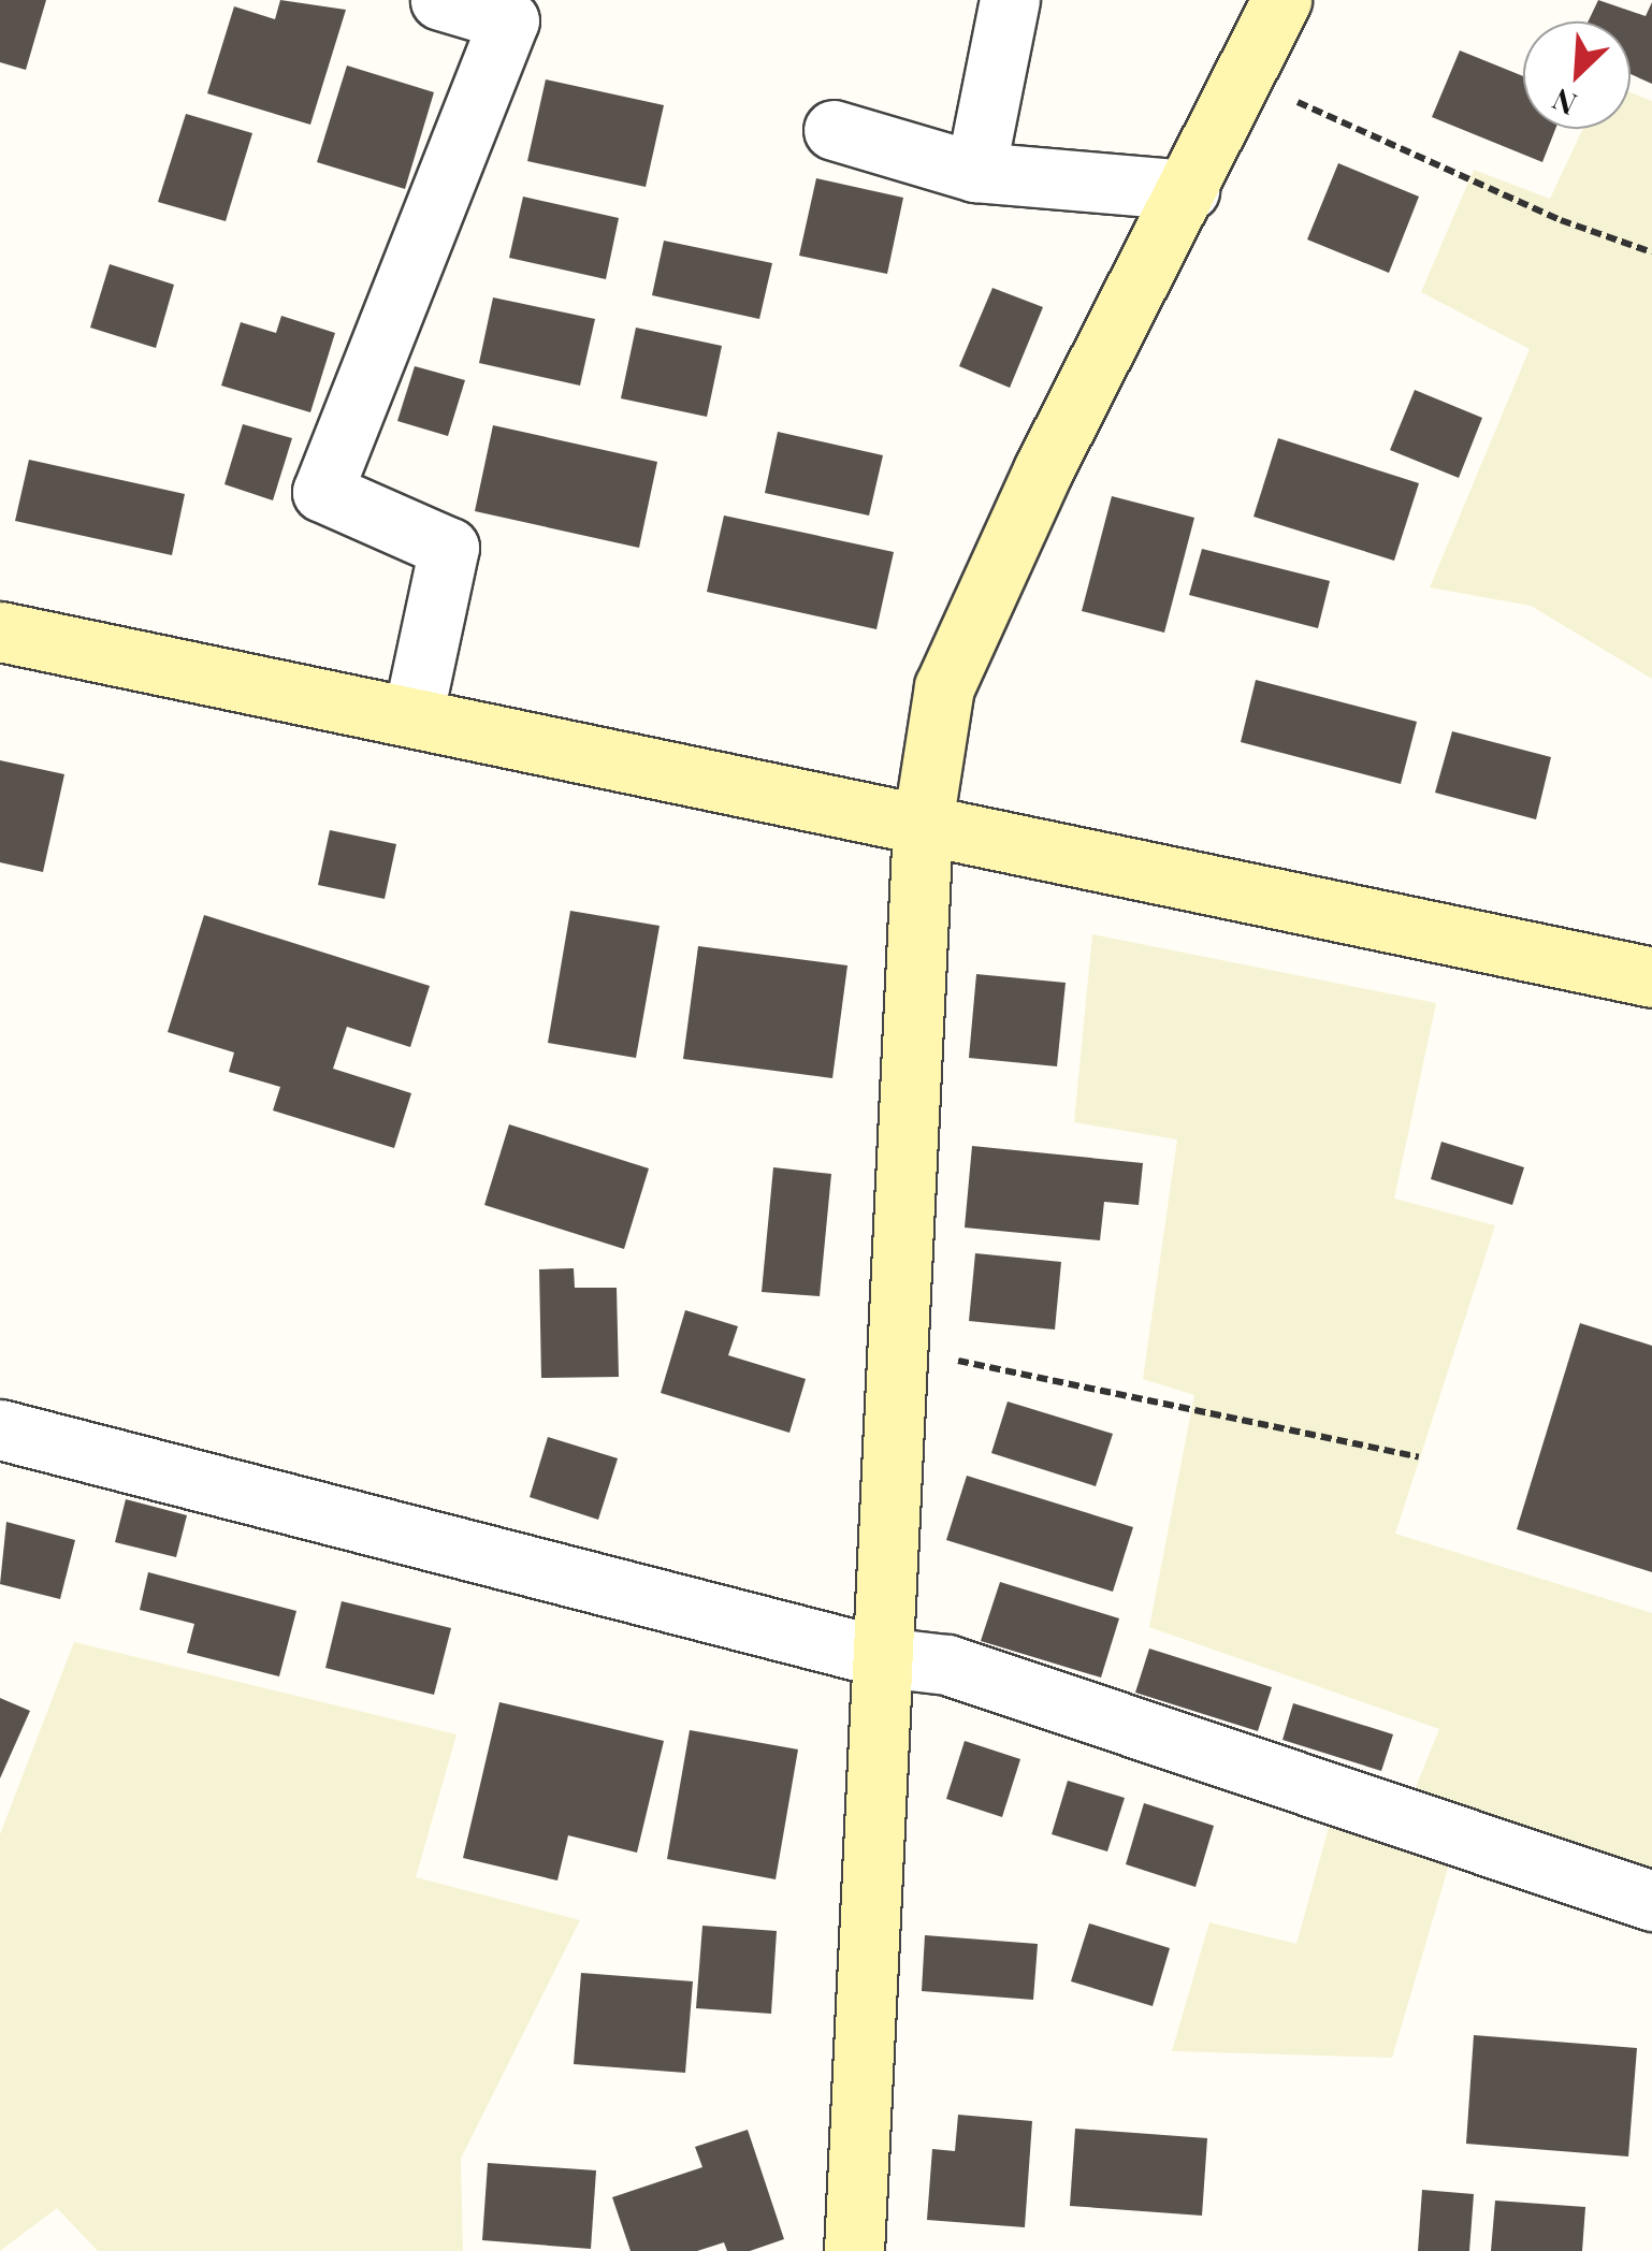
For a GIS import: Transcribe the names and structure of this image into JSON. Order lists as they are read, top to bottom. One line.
{"north":"bottom left"}
